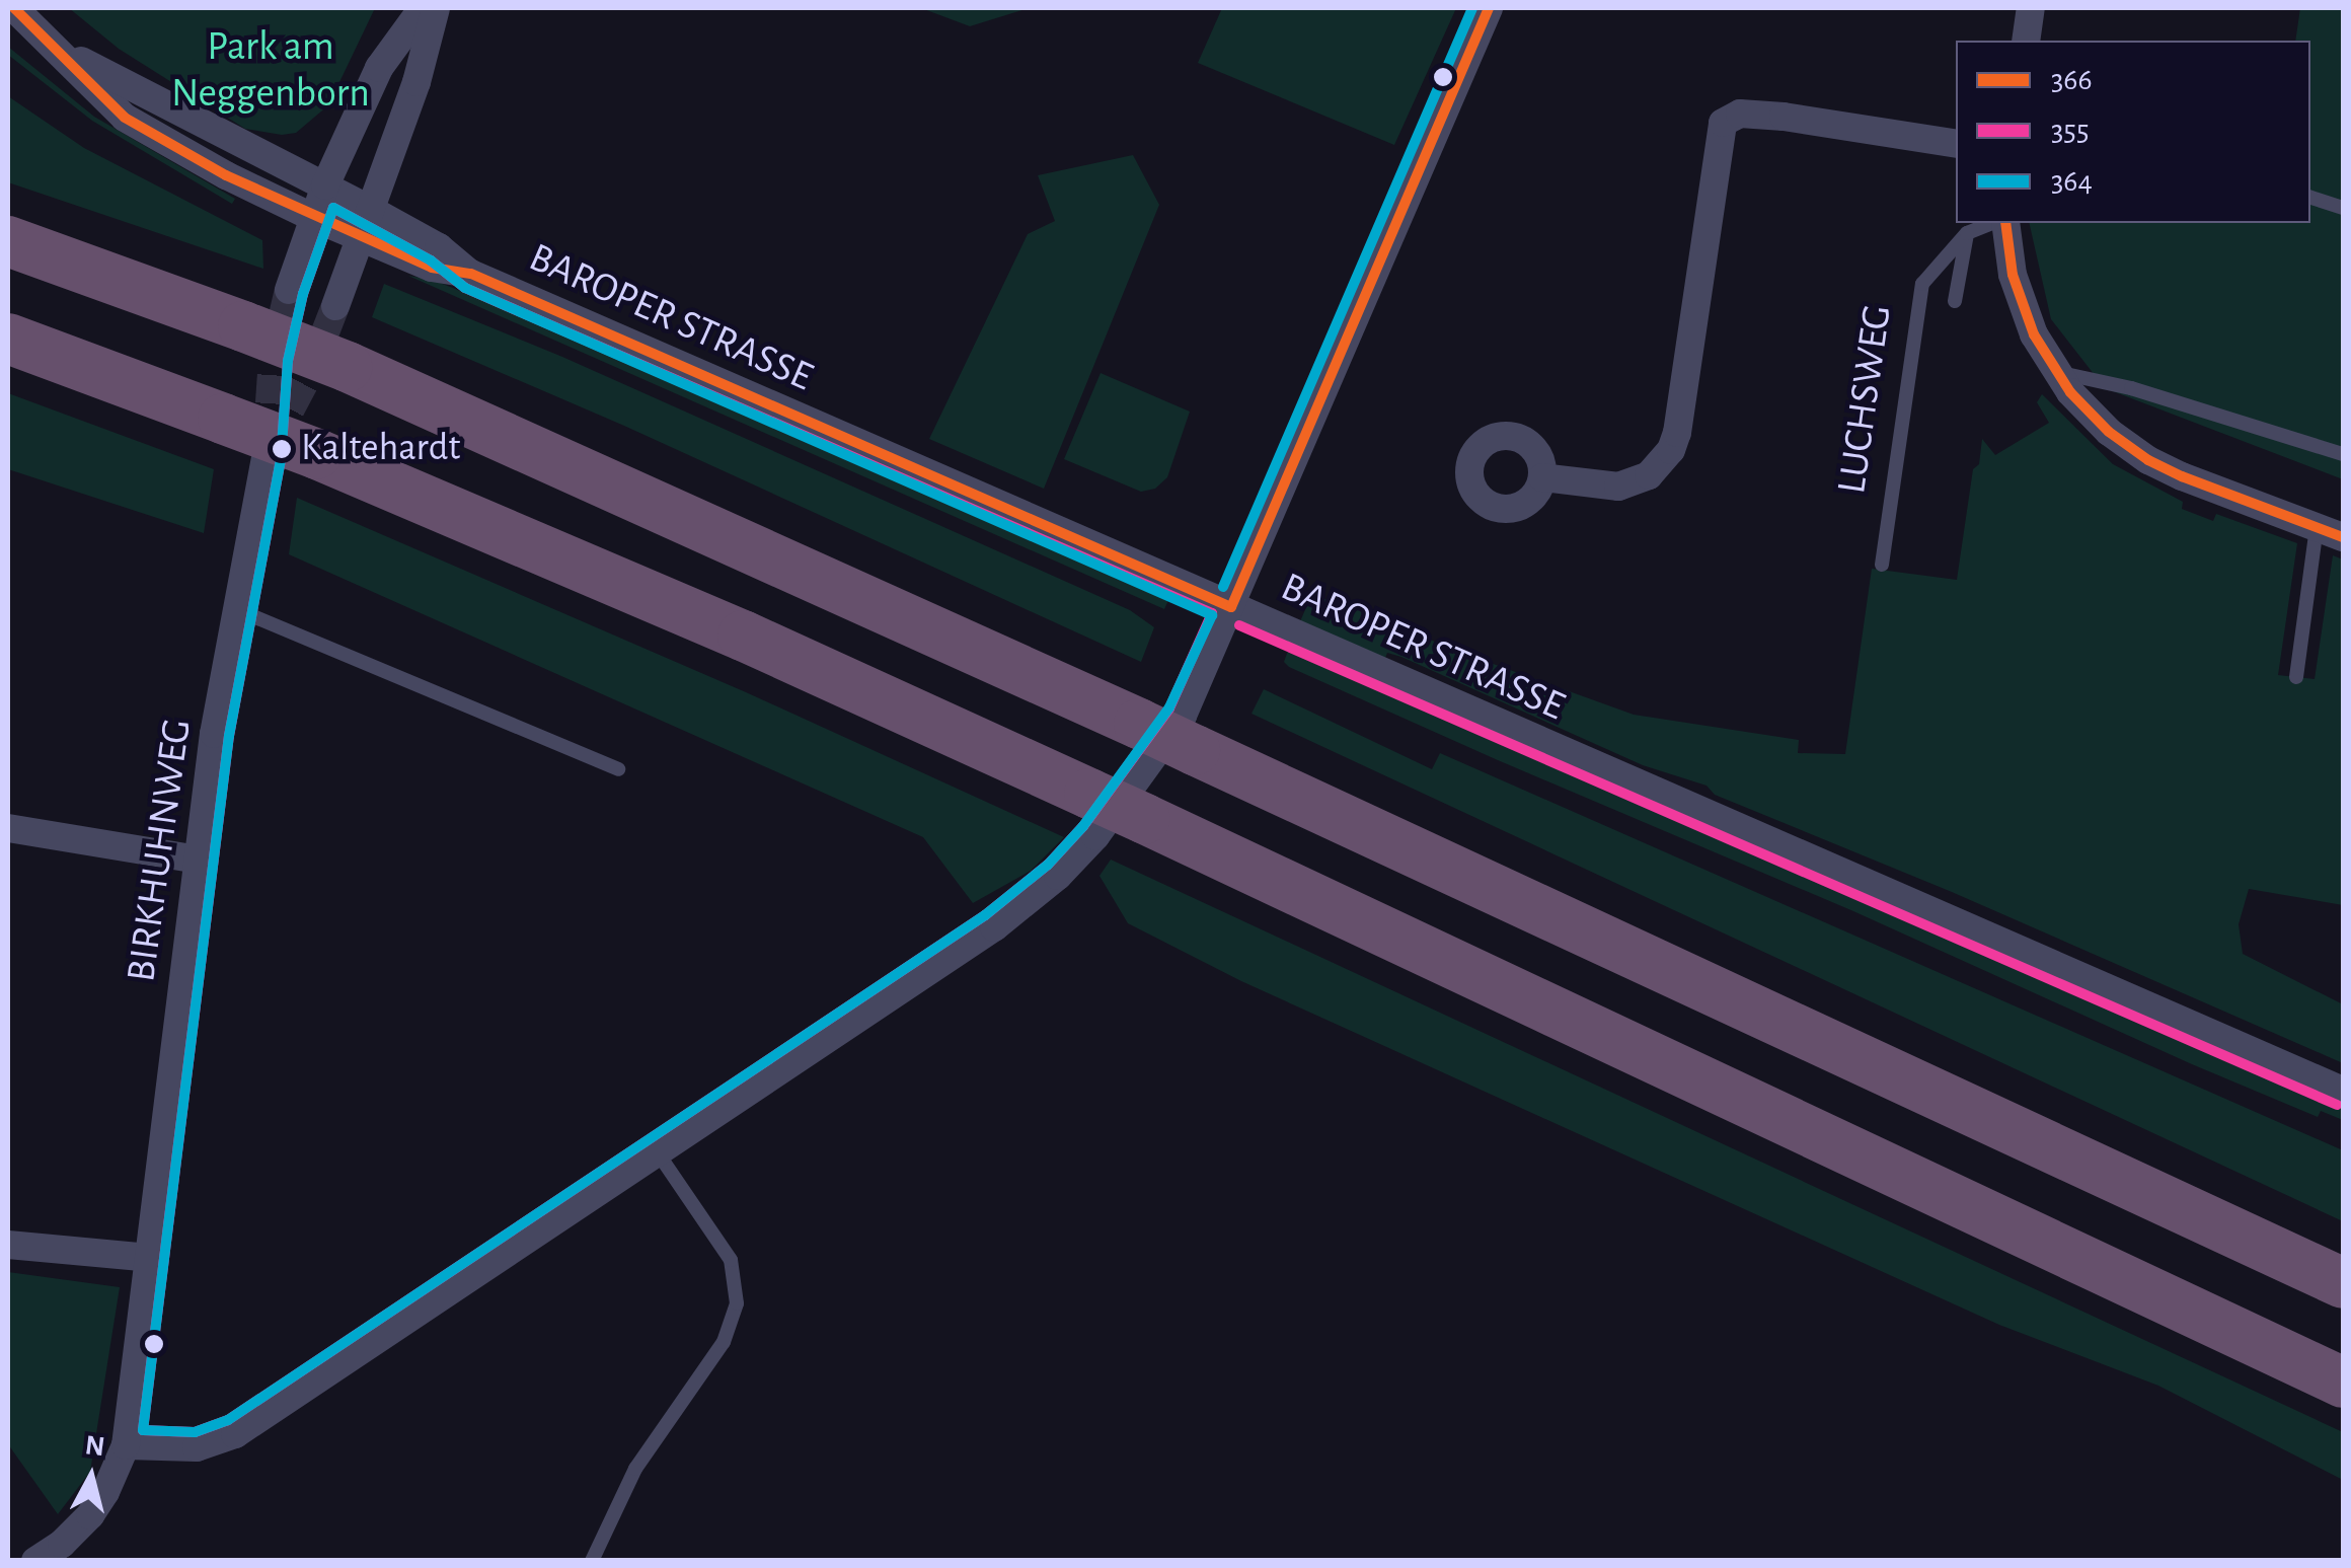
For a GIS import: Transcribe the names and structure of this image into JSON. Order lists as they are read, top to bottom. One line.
{"streets":{"street":["BAROPER STRASSE","BIRKHUHNWEG"],"lane":["LUCHSWEG"]},"parks":["Park am Neggenborn"],"places":["Kaltehardt"],"lines":["transit line 366","transit line 364","transit line 355"],"legend":["366","355","364"],"north":"top"}
